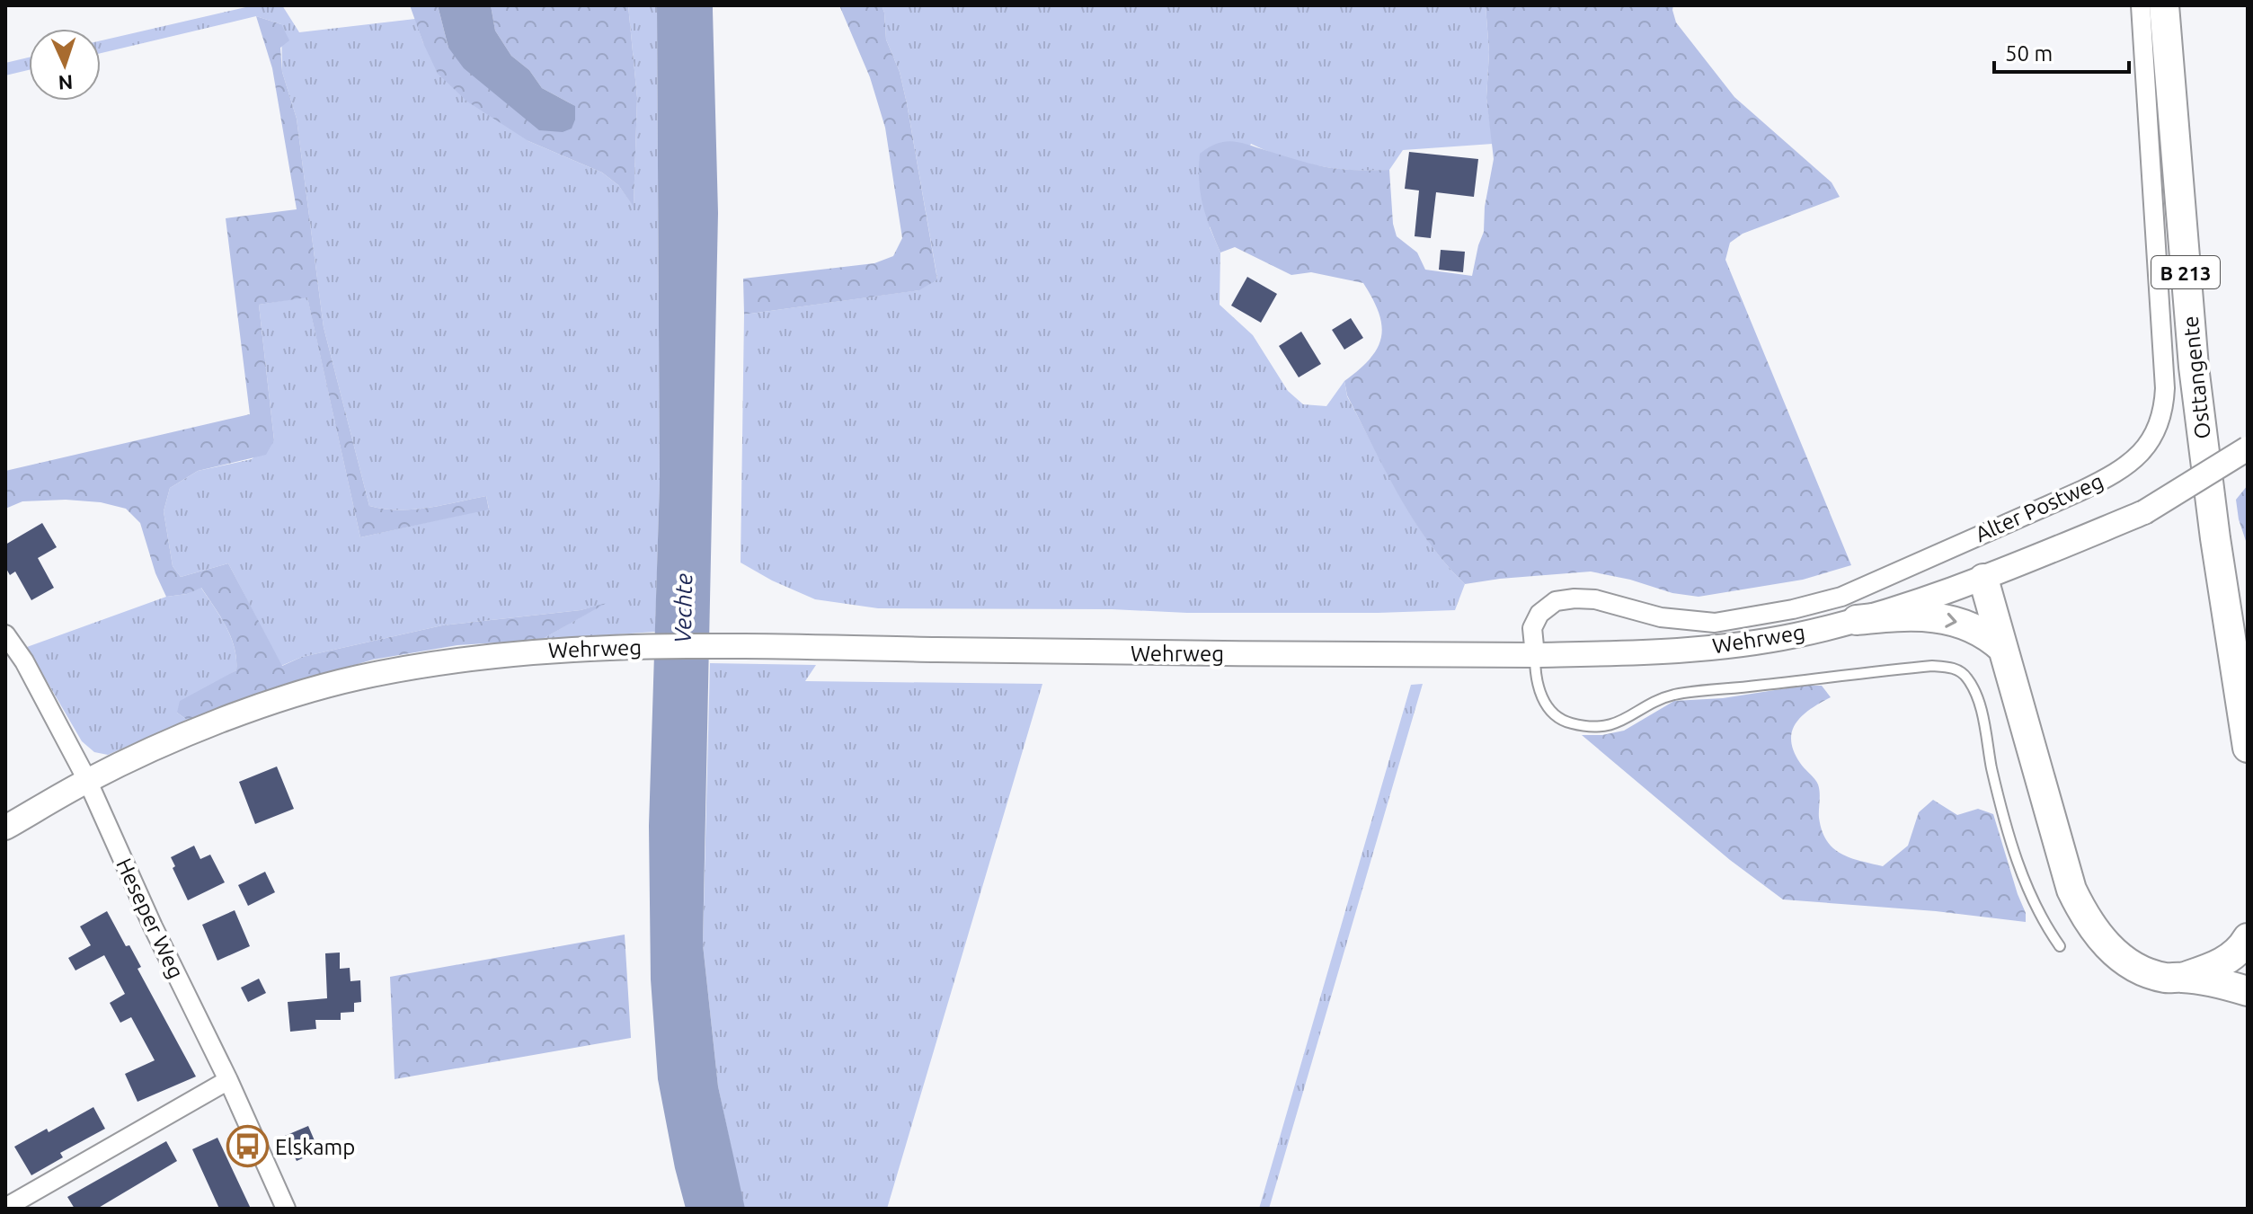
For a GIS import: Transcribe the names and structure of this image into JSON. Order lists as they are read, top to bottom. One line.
{"streets":{"main road":["B 213","Osttangente"],"street":["Alter Postweg","Wehrweg","Heseper Weg"]},"crossings":[["Alter Postweg","Wehrweg"],["Wehrweg","Heseper Weg"]],"water":["Vechte"],"places":{"bus stop":["Elskamp"]},"scale_bar":"50 m","north":"bottom"}
